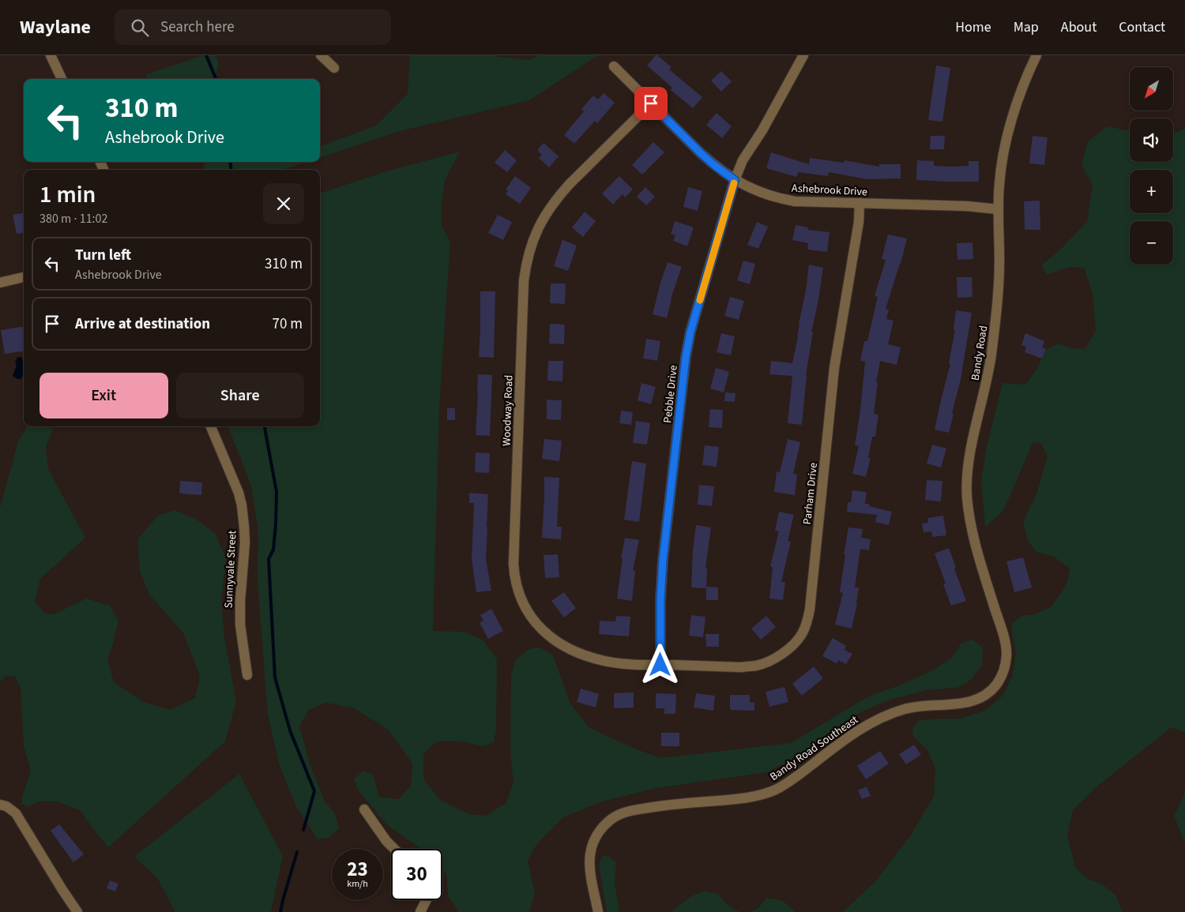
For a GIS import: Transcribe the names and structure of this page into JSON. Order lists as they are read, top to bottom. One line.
{"streets":{"street":["Ashebrook Drive","Bandy Road","Pebble Drive","Woodway Road","Parham Drive","Sunnyvale Street","Bandy Road Southeast"]},"crossings":[["Ashebrook Drive","Bandy Road"],["Ashebrook Drive","Pebble Drive"],["Ashebrook Drive","Woodway Road"],["Ashebrook Drive","Parham Drive"],["Bandy Road","Bandy Road Southeast"],["Pebble Drive","Woodway Road"],["Pebble Drive","Parham Drive"],["Woodway Road","Parham Drive"]],"north":"bottom left","page":{"header":"Waylane","search":"Search here","nav":["Home","Map","About","Contact"],"map_buttons":["+","−"],"turn":["310 m","Ashebrook Drive"],"heading":["1 min","380 m · 11:02"],"list":[{"name":"Turn left","note":"Ashebrook Drive","value":"310 m"},{"name":"Arrive at destination","value":"70 m"}],"buttons":["Exit","Share"],"speed":"23 km/h","limit":"30"}}
